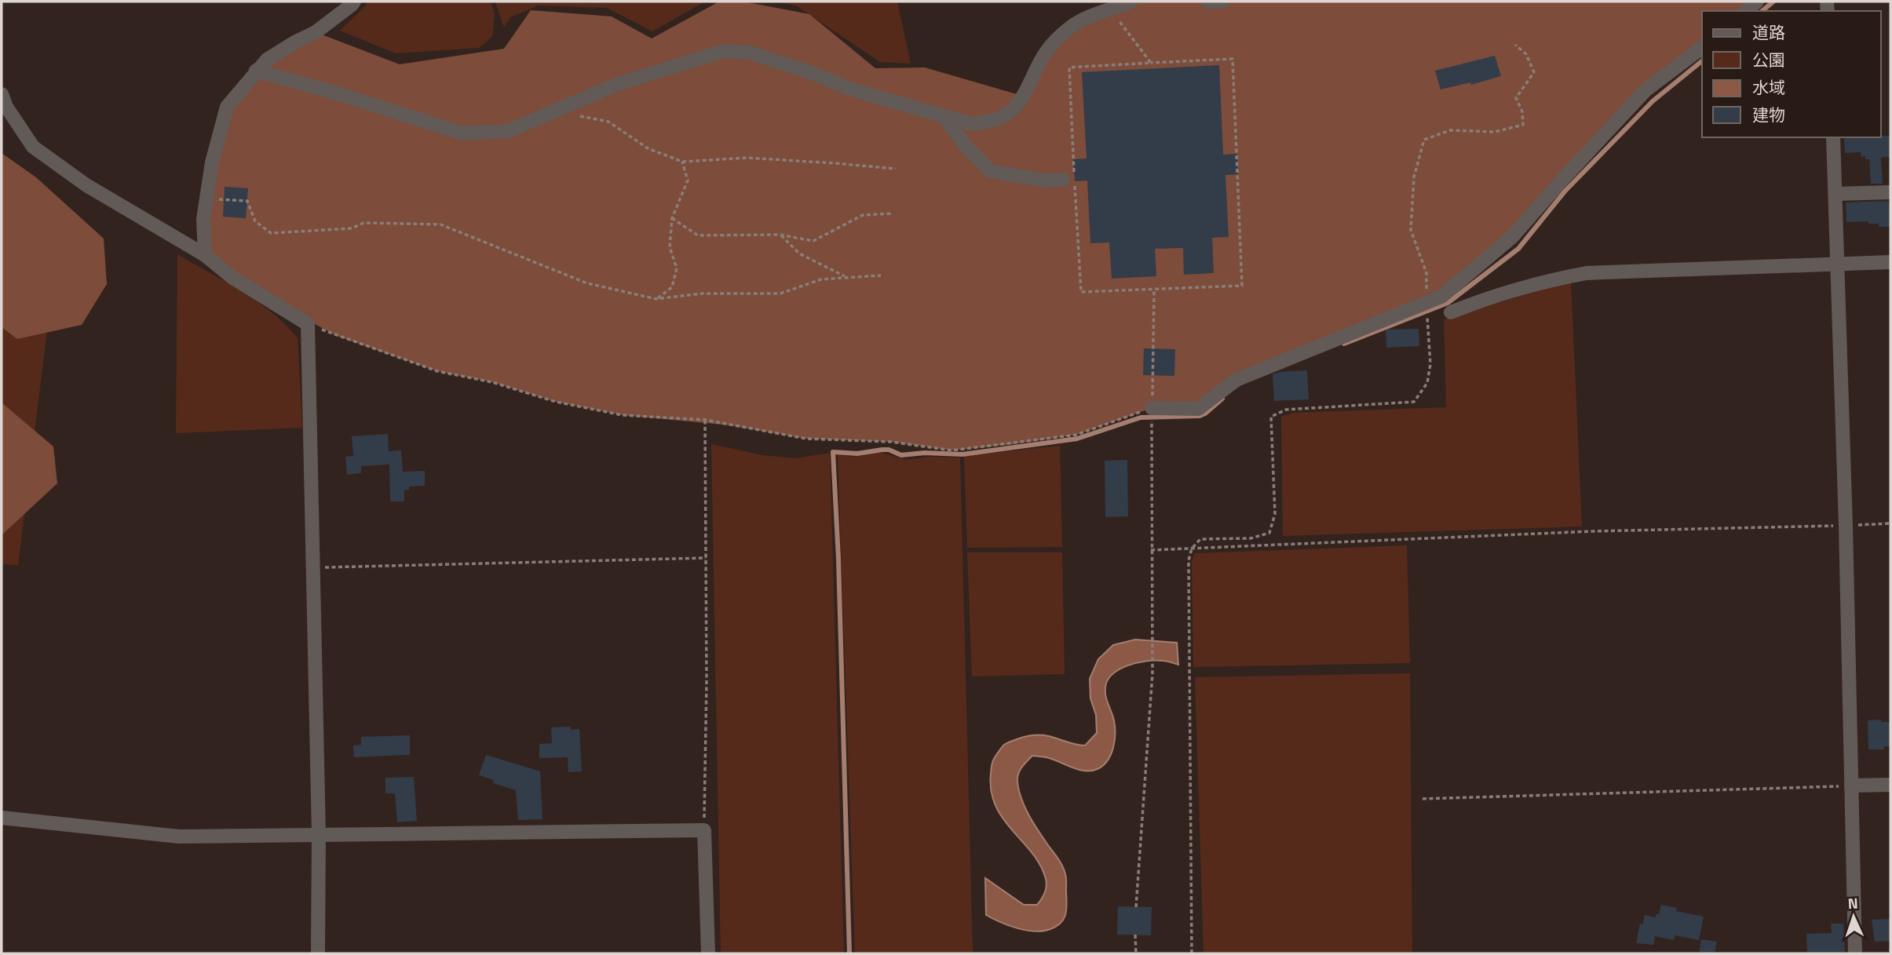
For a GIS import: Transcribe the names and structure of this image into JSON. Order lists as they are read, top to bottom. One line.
{"legend":["道路","公園","水域","建物"],"north":"top"}
